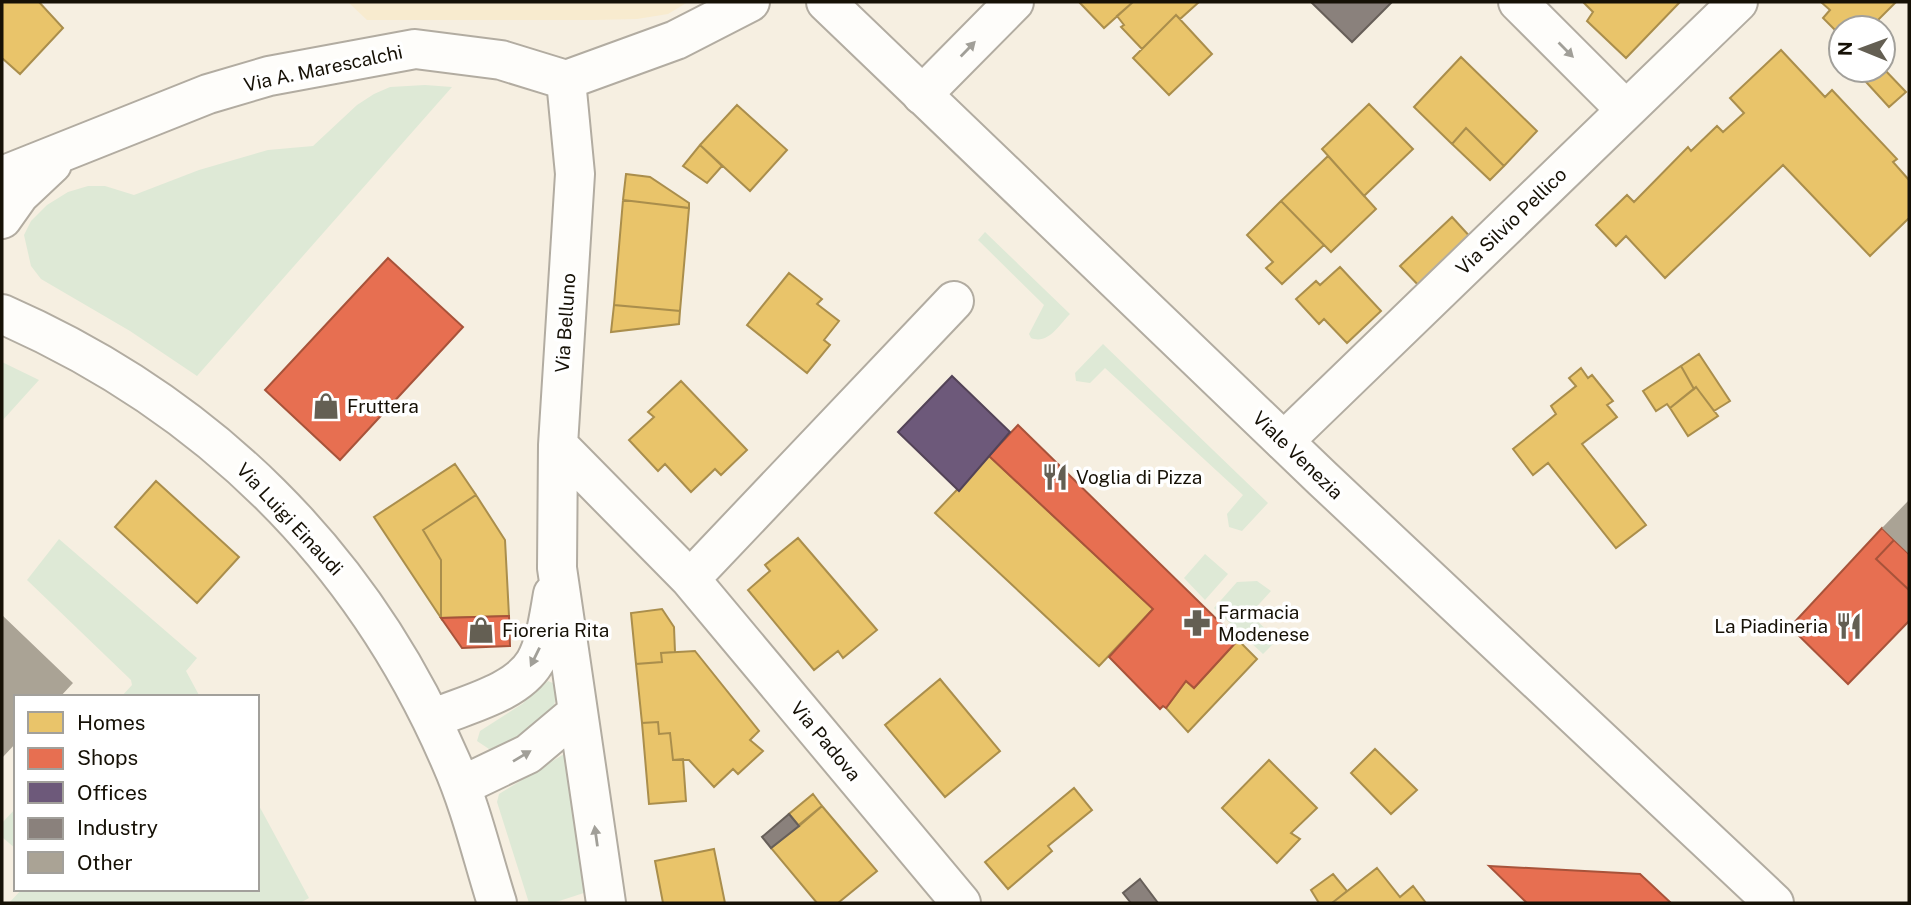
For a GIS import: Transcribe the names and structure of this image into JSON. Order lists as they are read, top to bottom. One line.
{"streets":{"street":["Via A. Marescalchi","Via Silvio Pellico","Via Belluno","Viale Venezia","Via Luigi Einaudi","Via Padova"]},"crossings":[["Via A. Marescalchi","Via Belluno"],["Via Silvio Pellico","Viale Venezia"],["Via Belluno","Via Luigi Einaudi"],["Via Belluno","Via Padova"]],"places":{"shop":["Fruttera","Fioreria Rita"],"restaurant":["Voglia di Pizza","La Piadineria"],"pharmacy":["Farmacia Modenese"]},"legend":["Homes","Shops","Offices","Industry","Other"],"north":"left"}
